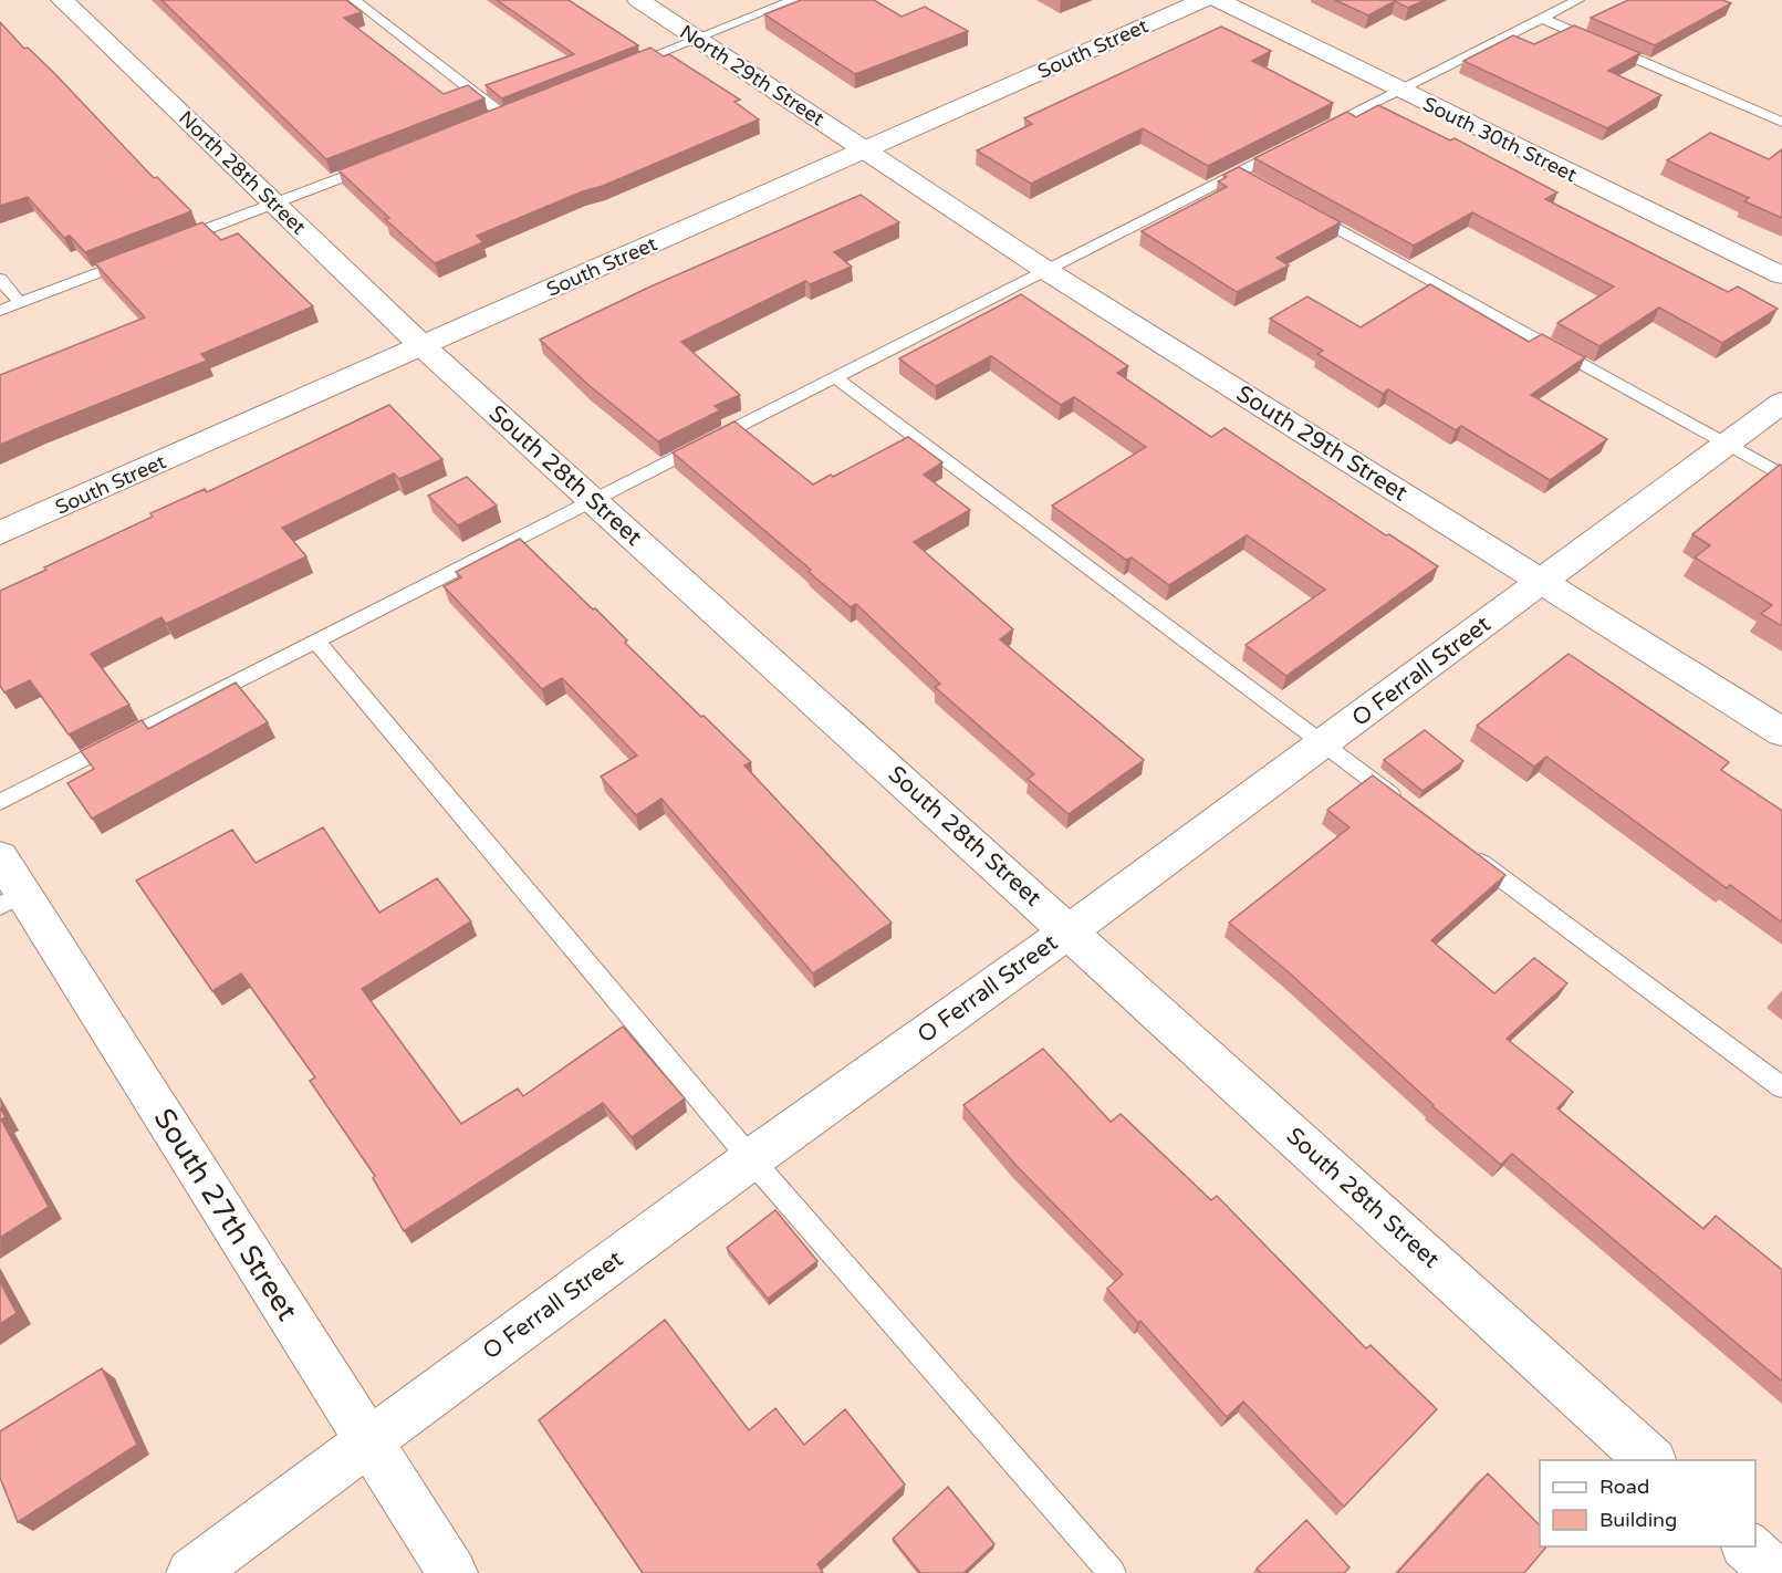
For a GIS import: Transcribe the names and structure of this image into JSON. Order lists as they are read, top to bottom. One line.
{"streets":{"street":["South Street","North 29th Street","South 30th Street","North 28th Street","South 29th Street","South 28th Street","O Ferrall Street","South 27th Street"]},"crossings":[["South Street","North 29th Street"],["South Street","North 28th Street"],["South Street","South 29th Street"],["South Street","South 28th Street"],["North 29th Street","South 29th Street"],["North 28th Street","South 28th Street"],["South 29th Street","O Ferrall Street"],["South 28th Street","O Ferrall Street"],["O Ferrall Street","South 27th Street"]],"legend":["Road","Building"]}
